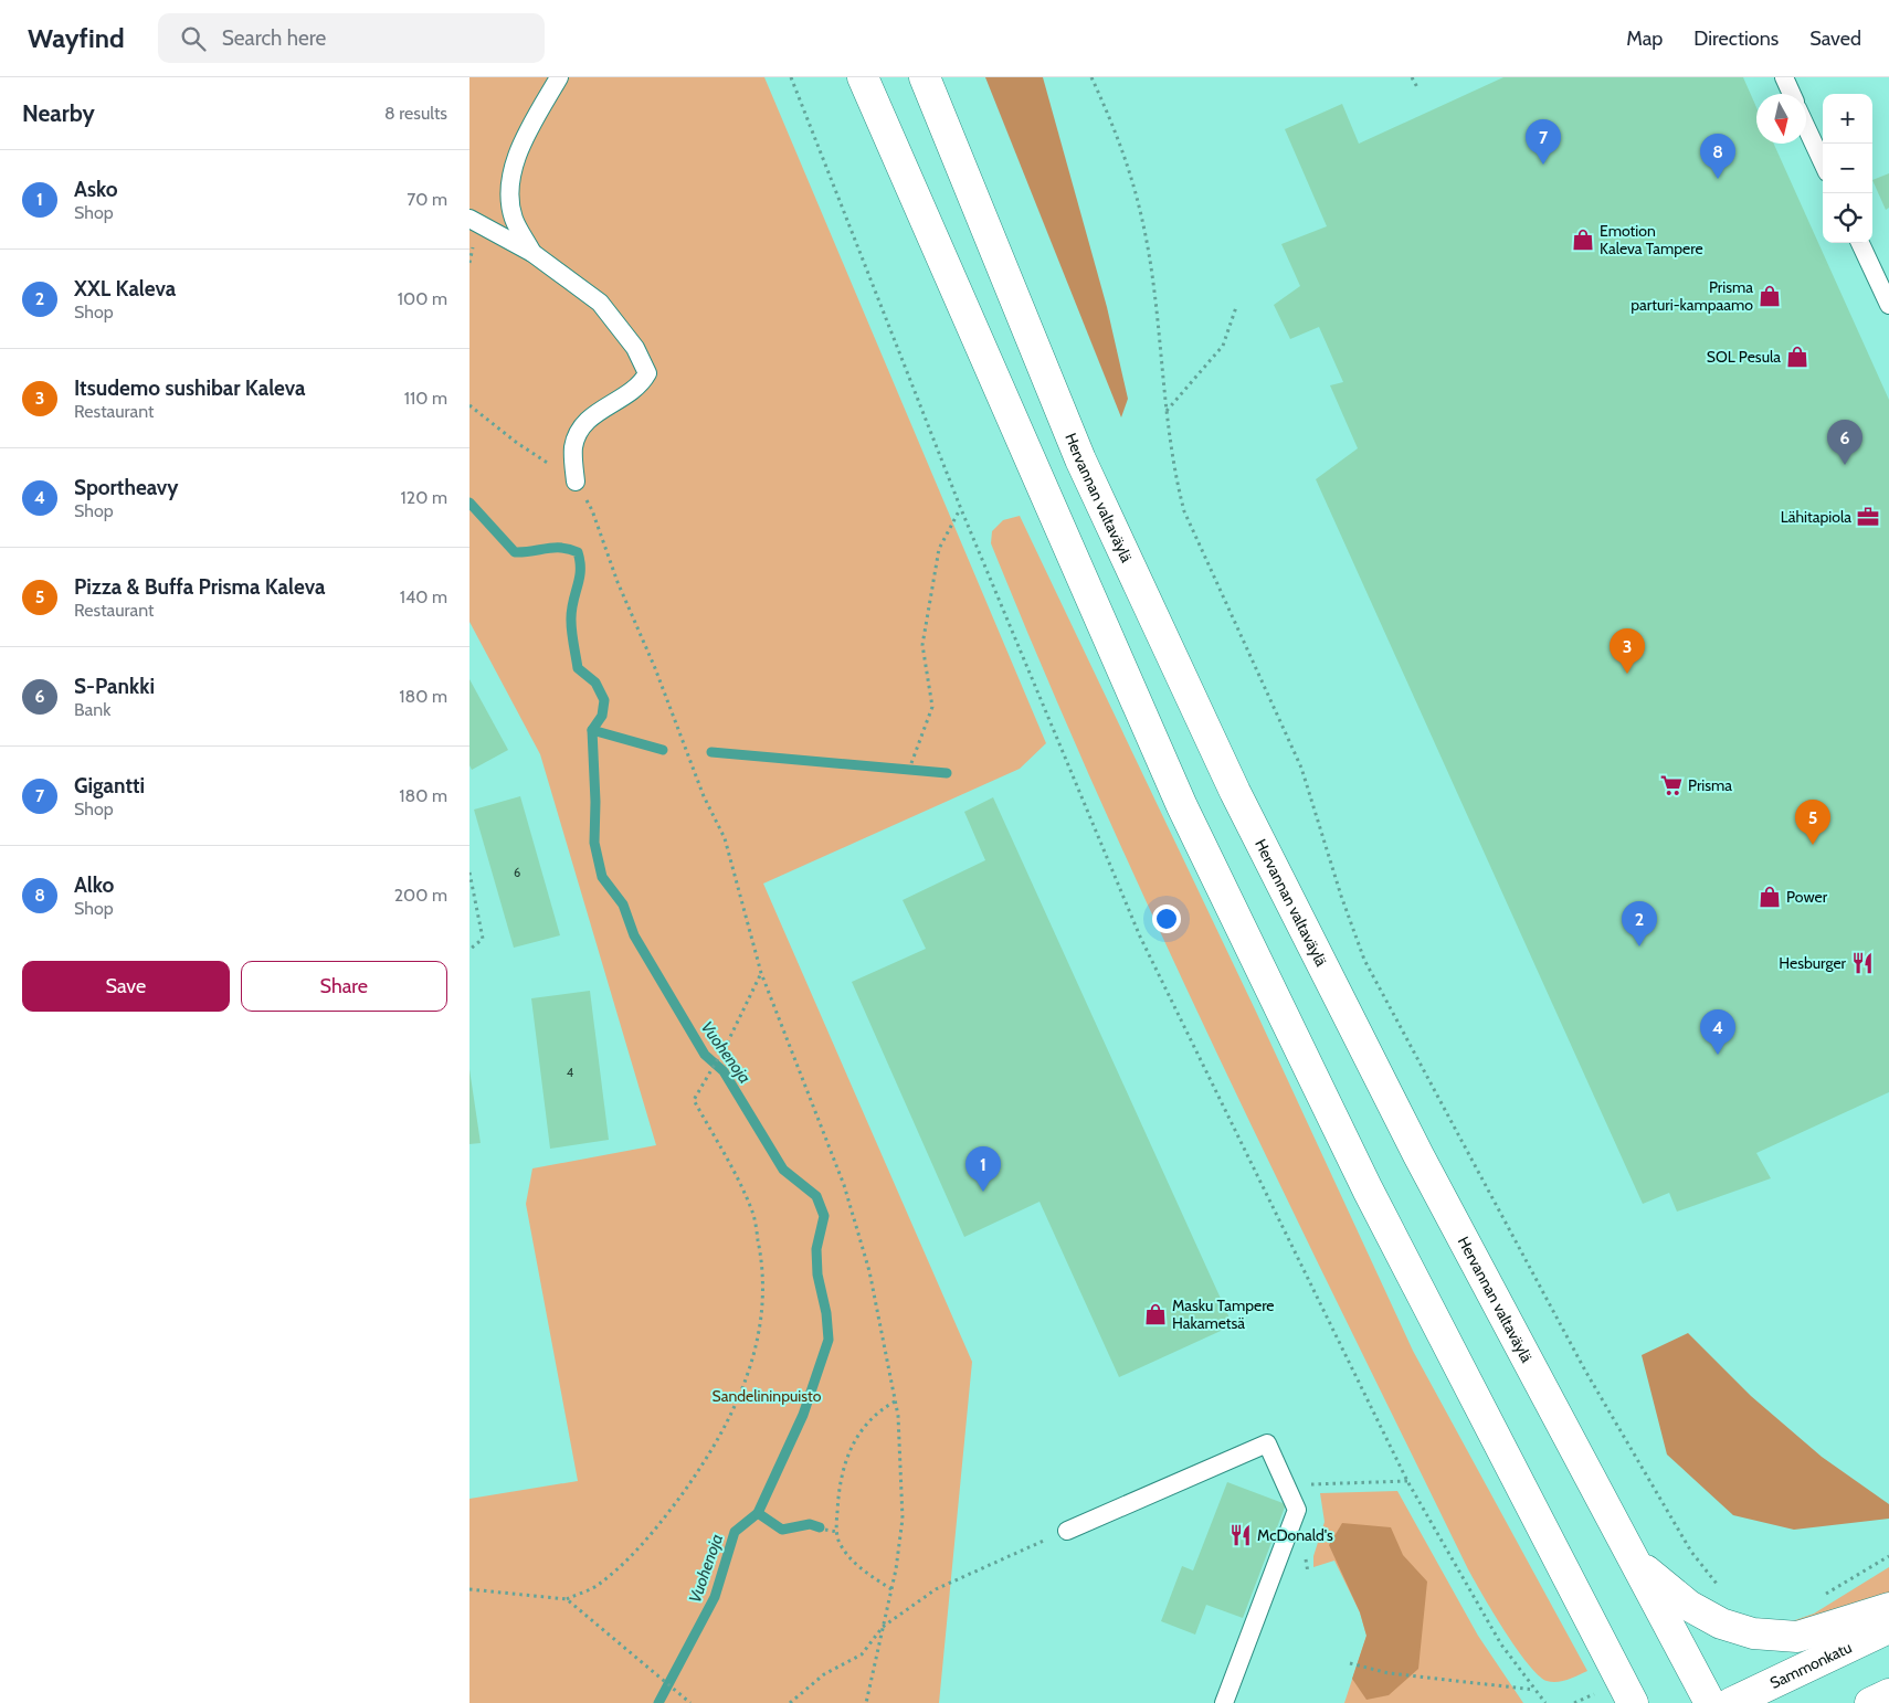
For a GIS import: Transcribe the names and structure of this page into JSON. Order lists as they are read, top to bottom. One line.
{"streets":{"main road":["Hervannan valtaväylä","Sammonkatu"]},"water":["Vuohenoja"],"parks":["Sandelininpuisto"],"places":{"shop":["Emotion Kaleva Tampere","Prisma parturi-kampaamo","SOL Pesula","Power","Masku Tampere Hakametsä"],"office":["Lähitapiola"],"supermarket":["Prisma"],"restaurant":["Hesburger","McDonald's"]},"house_numbers":["6","4"],"north":"bottom","page":{"header":"Wayfind","search":"Search here","nav":["Map","Directions","Saved"],"heading":["Nearby","8 results"],"map_buttons":["+","−"],"pins":["7","8","6","3","5","2","4","1"],"list":[{"mark":"1","name":"Asko","note":"Shop","value":"70 m"},{"mark":"2","name":"XXL Kaleva","note":"Shop","value":"100 m"},{"mark":"3","name":"Itsudemo sushibar Kaleva","note":"Restaurant","value":"110 m"},{"mark":"4","name":"Sportheavy","note":"Shop","value":"120 m"},{"mark":"5","name":"Pizza & Buffa Prisma Kaleva","note":"Restaurant","value":"140 m"},{"mark":"6","name":"S-Pankki","note":"Bank","value":"180 m"},{"mark":"7","name":"Gigantti","note":"Shop","value":"180 m"},{"mark":"8","name":"Alko","note":"Shop","value":"200 m"}],"buttons":["Save","Share"]}}
